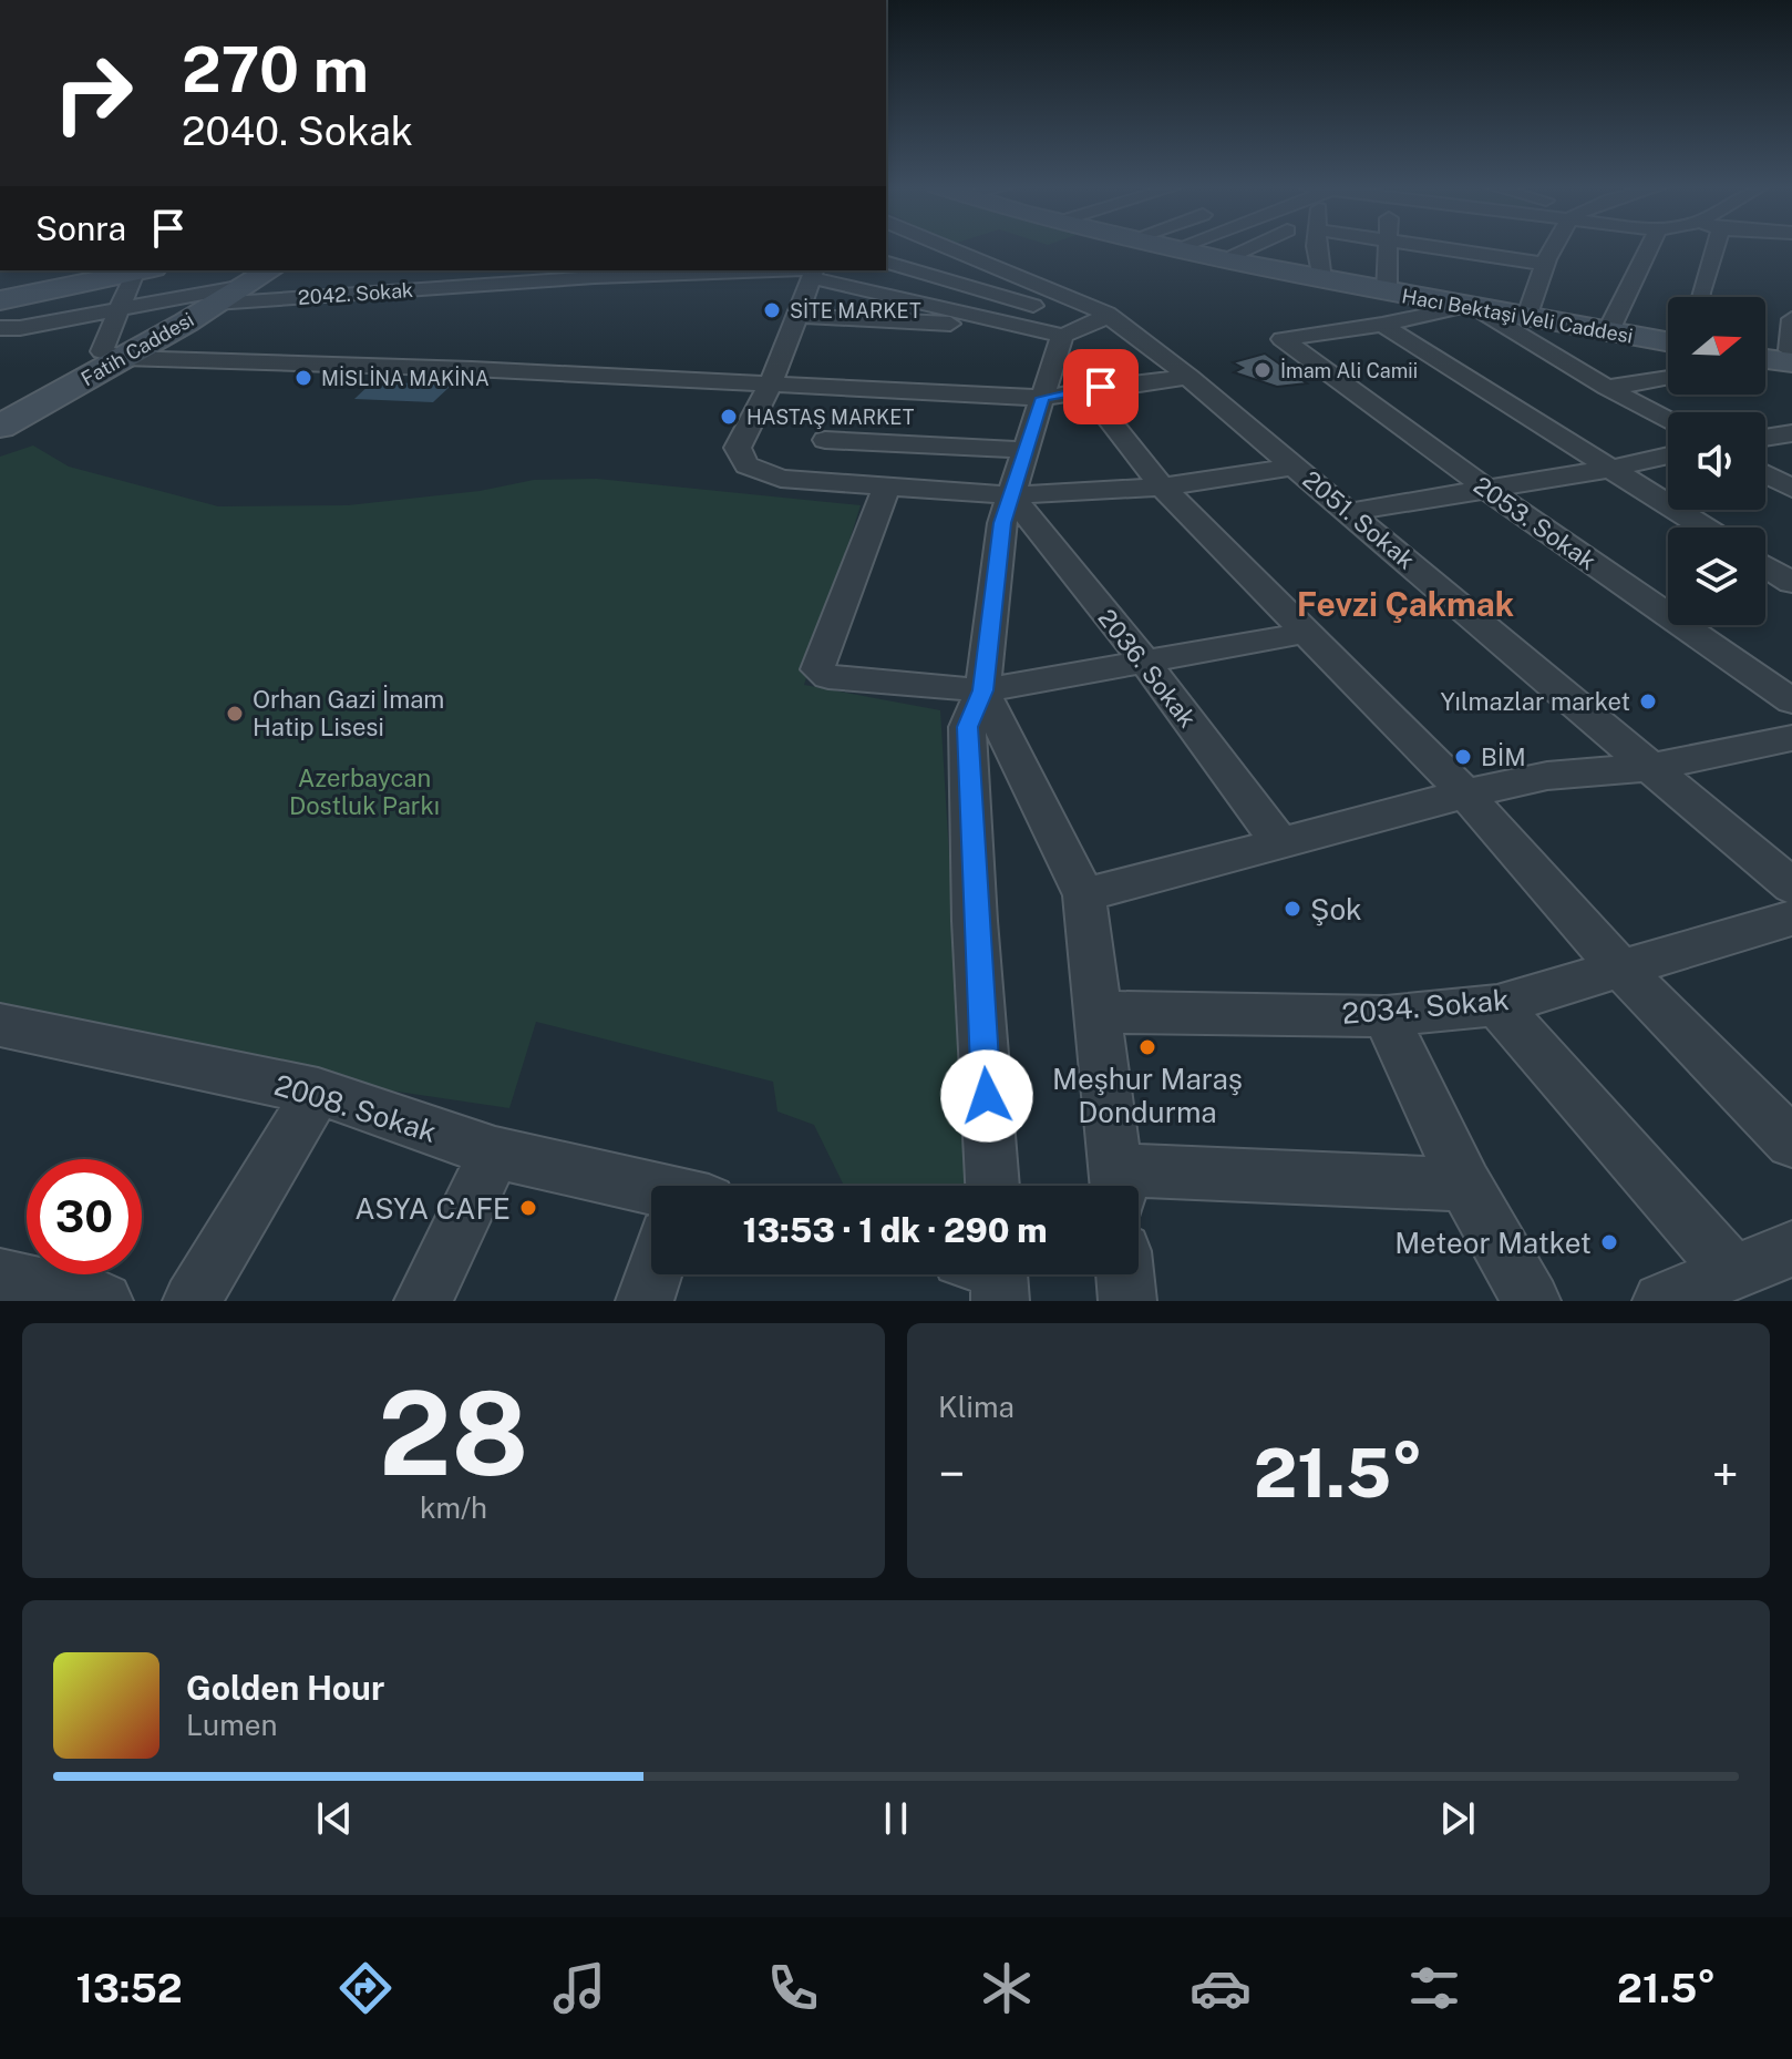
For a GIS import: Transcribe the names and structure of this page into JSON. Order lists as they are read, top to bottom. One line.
{"streets":{"street":["2042. Sokak","Hacı Bektaşi Veli Caddesi","Fatih Caddesi","2051. Sokak","2053. Sokak","2036. Sokak","2034. Sokak","2008. Sokak"]},"crossings":[["2042. Sokak","Fatih Caddesi"],["2042. Sokak","2051. Sokak"]],"districts":["Fevzi Çakmak"],"parks":["Azerbaycan Dostluk Parkı"],"places":["SİTE MARKET","İmam Ali Camii","MİSLİNA MAKİNA","HASTAŞ MARKET","Yılmazlar market","Orhan Gazi İmam Hatip Lisesi","BİM","Şok","Meşhur Maraş Dondurma","ASYA CAFE","Meteor Matket"],"north":"right","page":{"turn":["270 m","2040. Sokak"],"then":"Sonra","limit":"30","trip":"13:53 · 1 dk · 290 m","tile":[["28","km/h"],"Klima"],"heat":["−","21.5°","+"],"song":["Golden Hour","Lumen"],"tabs":["13:52","21.5°"]}}
